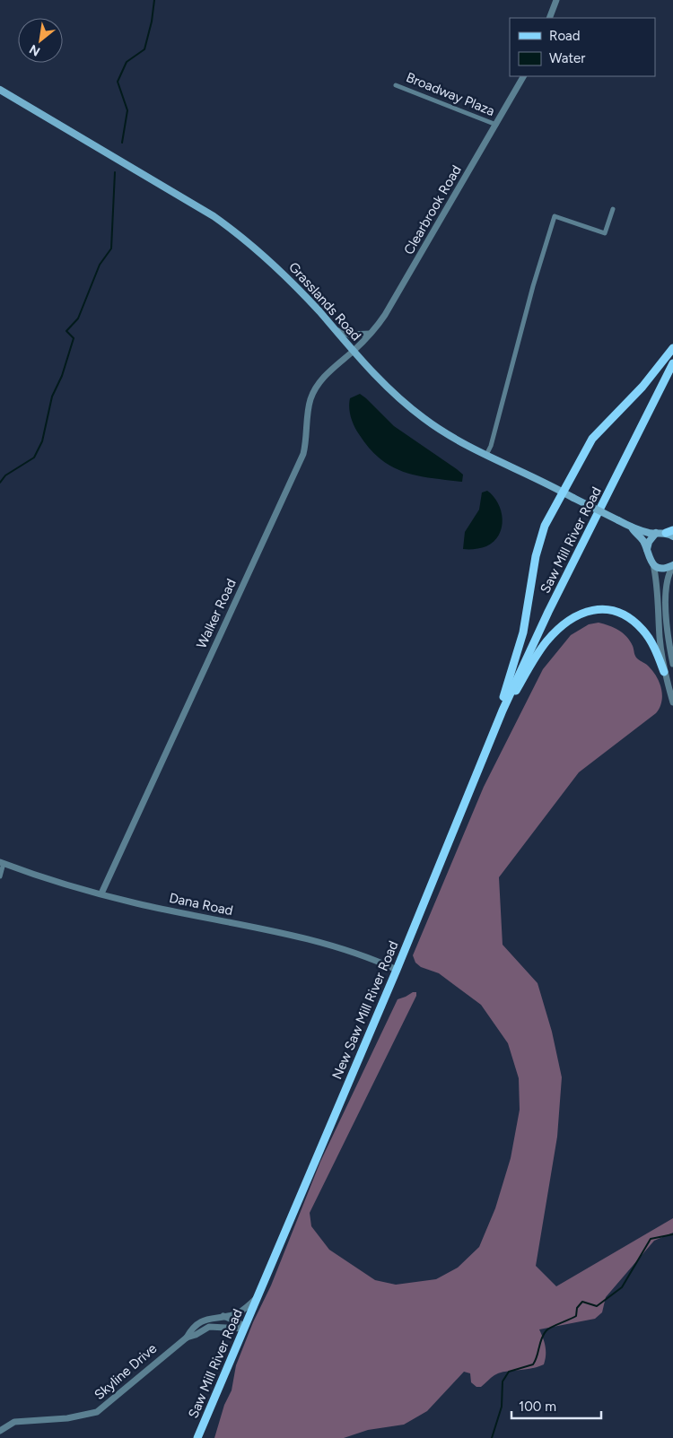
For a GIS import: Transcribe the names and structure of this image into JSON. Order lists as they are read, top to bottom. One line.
{"streets":{"main road":["Grasslands Road","Saw Mill River Road","New Saw Mill River Road"],"street":["Broadway Plaza","Clearbrook Road","Walker Road","Dana Road","Skyline Drive"]},"crossings":[["Broadway Plaza","Clearbrook Road"],["Clearbrook Road","Grasslands Road"],["Clearbrook Road","Walker Road"],["Grasslands Road","Walker Road"],["Saw Mill River Road","New Saw Mill River Road"],["Saw Mill River Road","Skyline Drive"],["Walker Road","Dana Road"],["Dana Road","New Saw Mill River Road"],["New Saw Mill River Road","Skyline Drive"]],"legend":["Road","Water"],"scale_bar":"100 m","north":"bottom left"}
